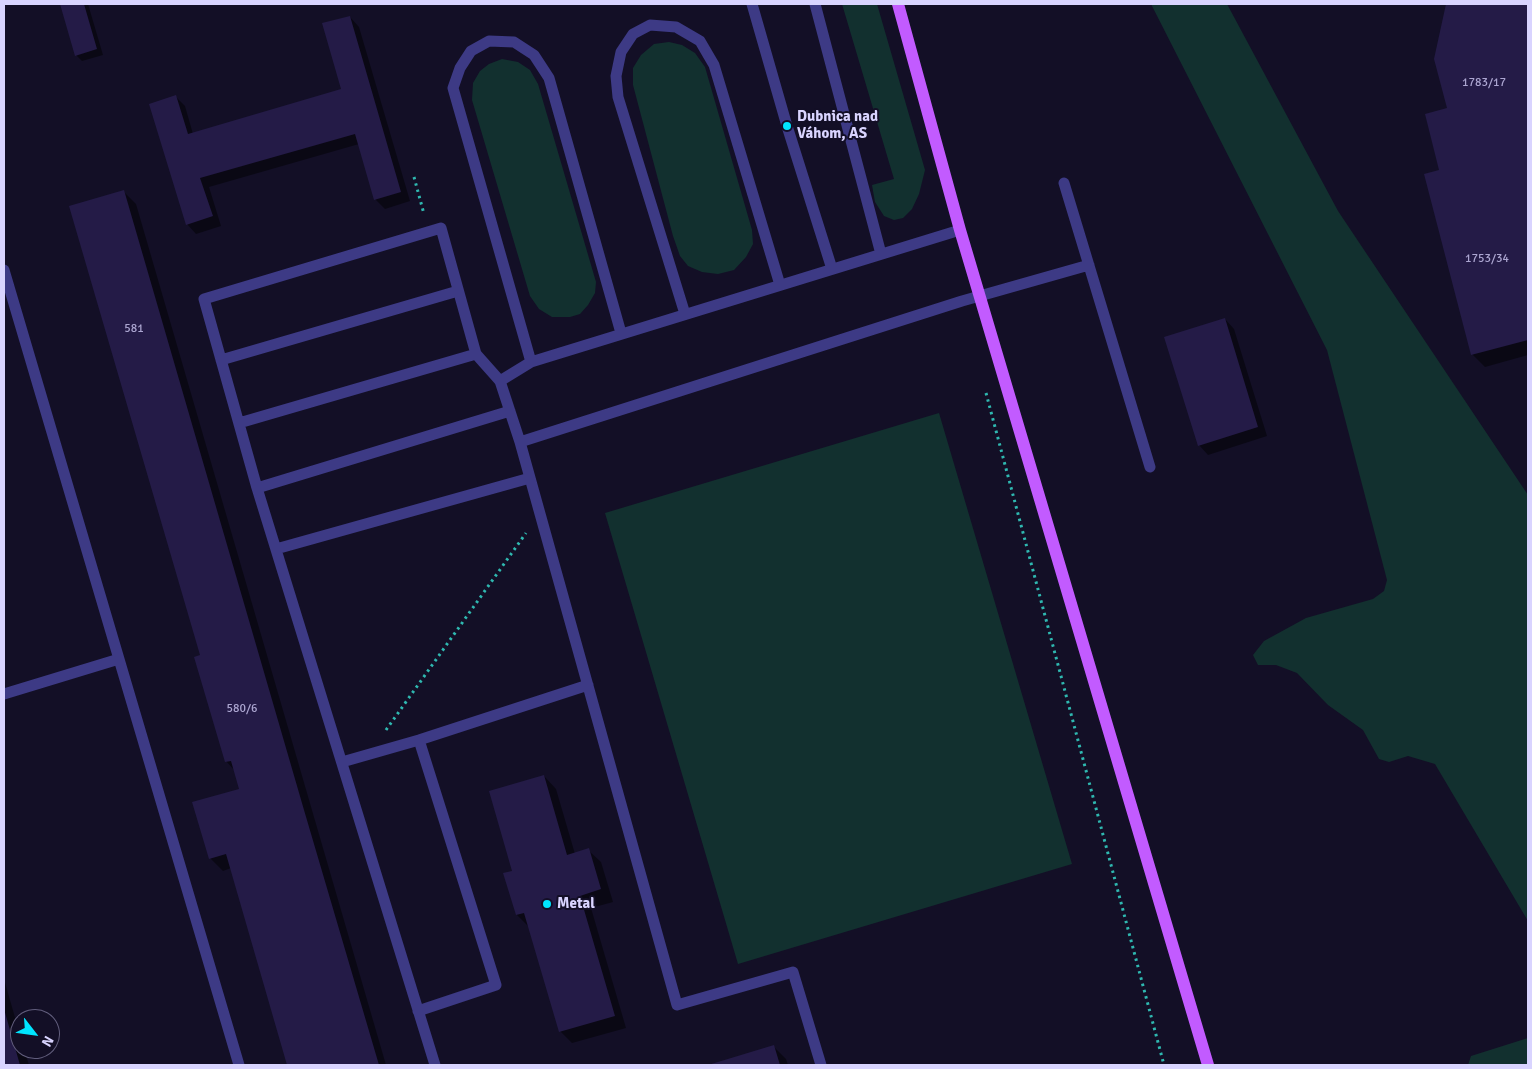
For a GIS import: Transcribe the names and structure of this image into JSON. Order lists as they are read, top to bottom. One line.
{"places":["Dubnica nad Váhom, AS","Metal"],"house_numbers":["1783/17","1753/34","581","580/6"],"north":"bottom right"}
